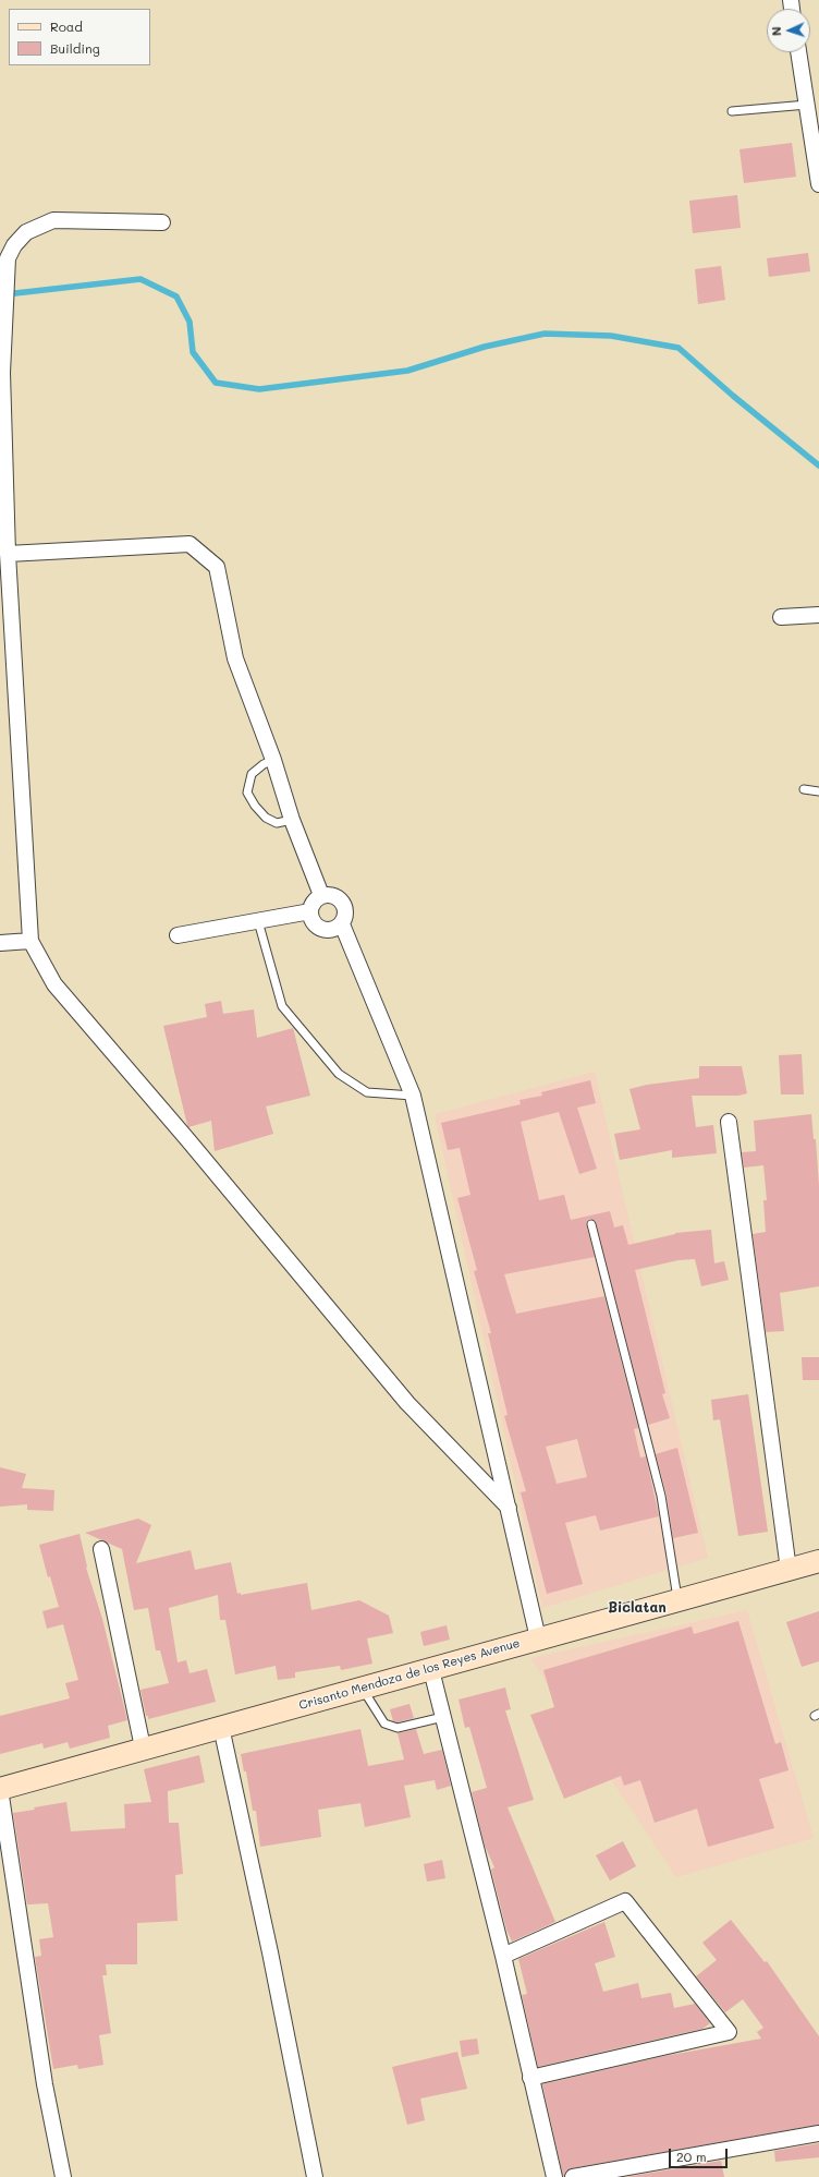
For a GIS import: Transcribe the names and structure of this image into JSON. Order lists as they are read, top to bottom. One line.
{"streets":{"main road":["Crisanto Mendoza de los Reyes Avenue"]},"districts":["Biclatan"],"legend":["Road","Building"],"scale_bar":"20 m","north":"left"}
